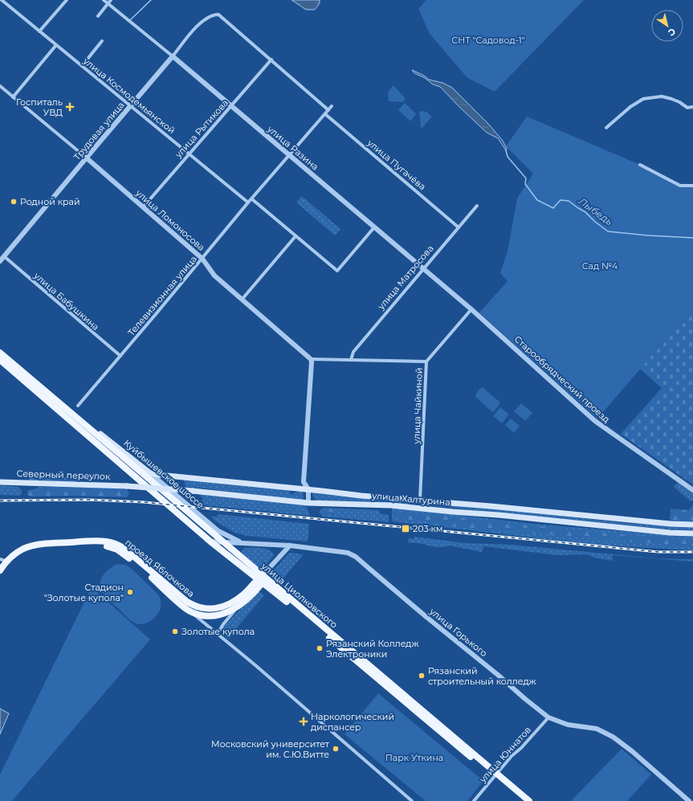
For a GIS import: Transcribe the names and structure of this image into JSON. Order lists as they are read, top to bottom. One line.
{"streets":{"main road":["Куйбышевское шоссе","Северный переулок","улица Халтурина","проезд Яблочкова","улица Циолковского"],"street":["улица Космодемьянской","улица Рытикова","Трудовая улица","улица Разина","улица Пугачёва","улица Ломоносова","улица Матросова","Телевизионная улица","улица Бабушкина","Старообрядческий проезд","улица Чайкиной","улица Горького","улица Юннатов"]},"crossings":[["улица Космодемьянской","улица Рытикова"],["улица Космодемьянской","Трудовая улица"],["улица Космодемьянской","Телевизионная улица"],["улица Рытикова","Трудовая улица"],["улица Рытикова","улица Разина"],["улица Рытикова","улица Ломоносова"],["Трудовая улица","улица Разина"],["Трудовая улица","улица Ломоносова"],["Трудовая улица","улица Бабушкина"],["улица Разина","улица Матросова"],["улица Разина","Телевизионная улица"],["улица Разина","Старообрядческий проезд"],["улица Разина","улица Чайкиной"],["улица Пугачёва","улица Матросова"],["улица Пугачёва","Телевизионная улица"],["улица Ломоносова","Телевизионная улица"],["Телевизионная улица","улица Бабушкина"],["Старообрядческий проезд","улица Чайкиной"],["улица Чайкиной","улица Халтурина"],["Куйбышевское шоссе","улица Халтурина"],["Куйбышевское шоссе","улица Циолковского"],["Куйбышевское шоссе","улица Горького"],["Северный переулок","улица Халтурина"],["проезд Яблочкова","улица Циолковского"],["улица Циолковского","улица Горького"],["улица Циолковского","улица Юннатов"],["улица Горького","улица Юннатов"]],"water":["Лыбедь"],"parks":["СНТ \"Садовод-1\"","Сад №4","Парк Уткина"],"places":{"health":["Госпиталь УВД","Наркологический диспансер"],"other":["Родной край","Стадион \"Золотые купола\"","Золотые купола","Рязанский Колледж Электроники","Рязанский строительный колледж","Московский университет им. С.Ю.Витте"],"transit":["203 км"]},"north":"bottom right"}
